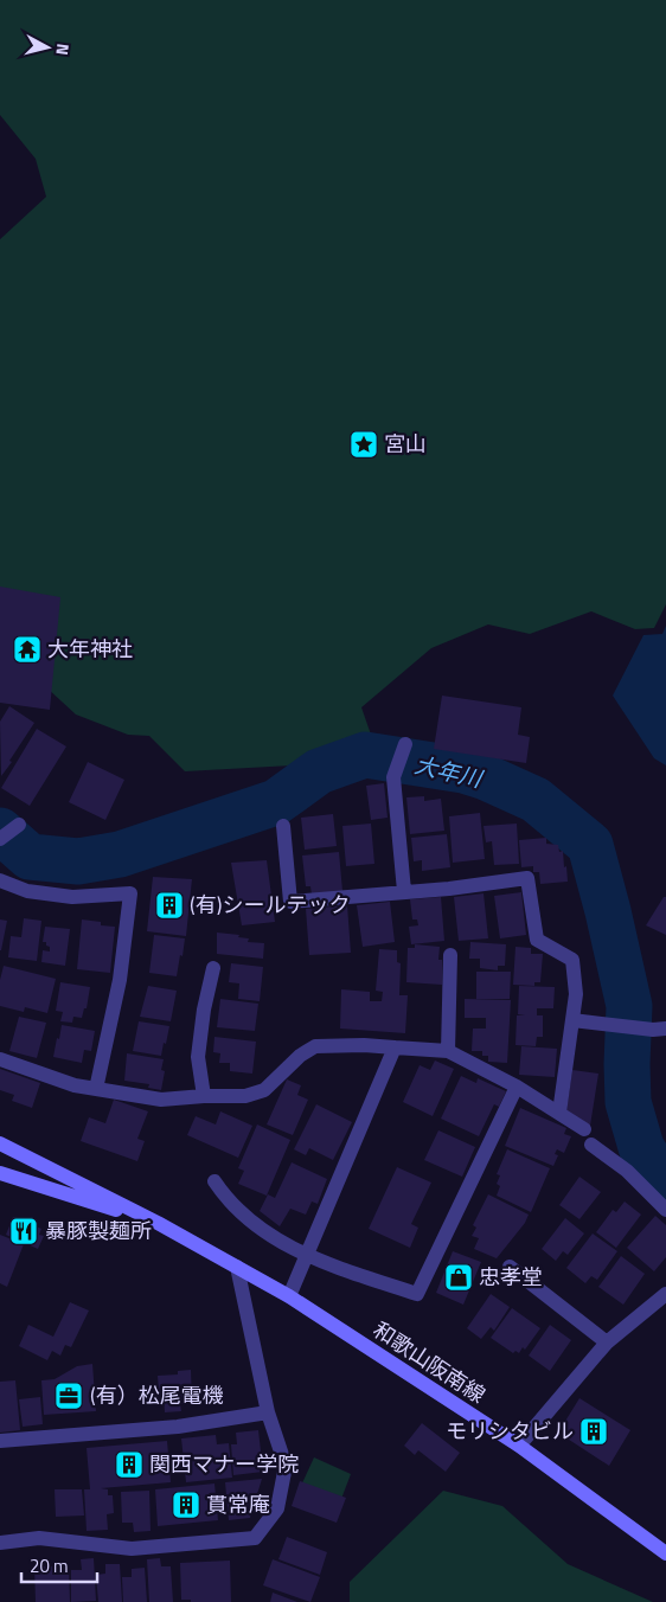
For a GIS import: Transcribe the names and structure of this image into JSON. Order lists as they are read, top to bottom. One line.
{"streets":{"main road":["和歌山阪南線"]},"water":["大年川"],"places":{"place":["宮山"],"temple":["大年神社"],"building":["(有)シールテック","モリシタビル","関西マナー学院","貫常庵"],"restaurant":["暴豚製麺所"],"shop":["忠孝堂"],"office":["(有）松尾電機"]},"scale_bar":"20 m","north":"right"}
